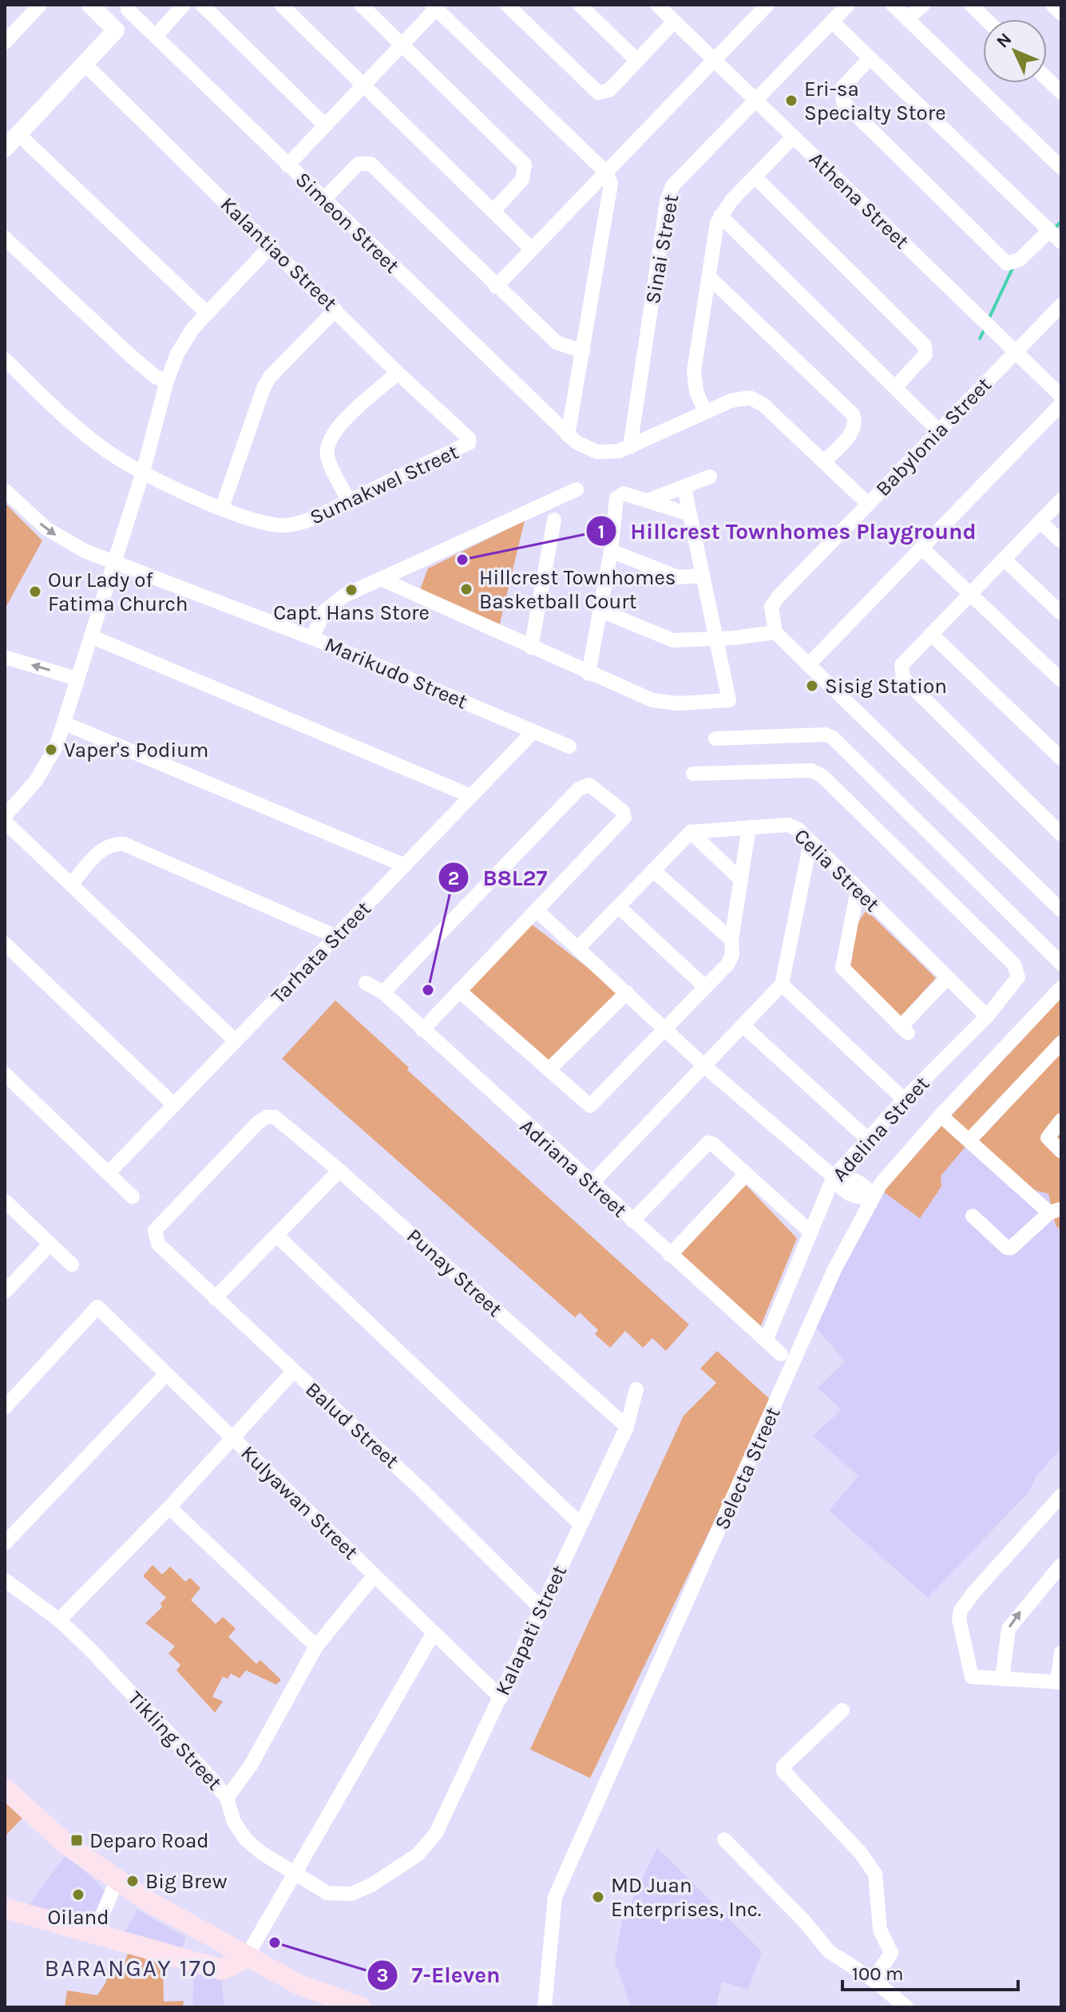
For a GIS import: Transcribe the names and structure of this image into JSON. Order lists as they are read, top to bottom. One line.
{"streets":{"street":["Athena Street","Simeon Street","Sinai Street","Kalantiao Street","Babylonia Street","Sumakwel Street","Marikudo Street","Celia Street","Tarhata Street","Adelina Street","Adriana Street","Punay Street","Balud Street","Selecta Street","Kulyawan Street","Kalapati Street","Tikling Street"]},"crossings":[["Athena Street","Sinai Street"],["Athena Street","Babylonia Street"],["Simeon Street","Sinai Street"],["Simeon Street","Babylonia Street"],["Kalantiao Street","Sumakwel Street"],["Marikudo Street","Tarhata Street"],["Celia Street","Adelina Street"],["Adelina Street","Adriana Street"],["Punay Street","Balud Street"],["Punay Street","Kalapati Street"],["Balud Street","Kalapati Street"],["Kulyawan Street","Kalapati Street"],["Kalapati Street","Tikling Street"]],"districts":["BARANGAY 170"],"places":{"other":["Eri-sa Specialty Store","Hillcrest Townhomes Playground","Hillcrest Townhomes Basketball Court","Capt. Hans Store","Our Lady of Fatima Church","Sisig Station","Vaper's Podium","B8L27","Big Brew","Oiland","MD Juan Enterprises, Inc.","7-Eleven"],"transit":["Deparo Road"]},"scale_bar":"100 m","north":"top left"}
